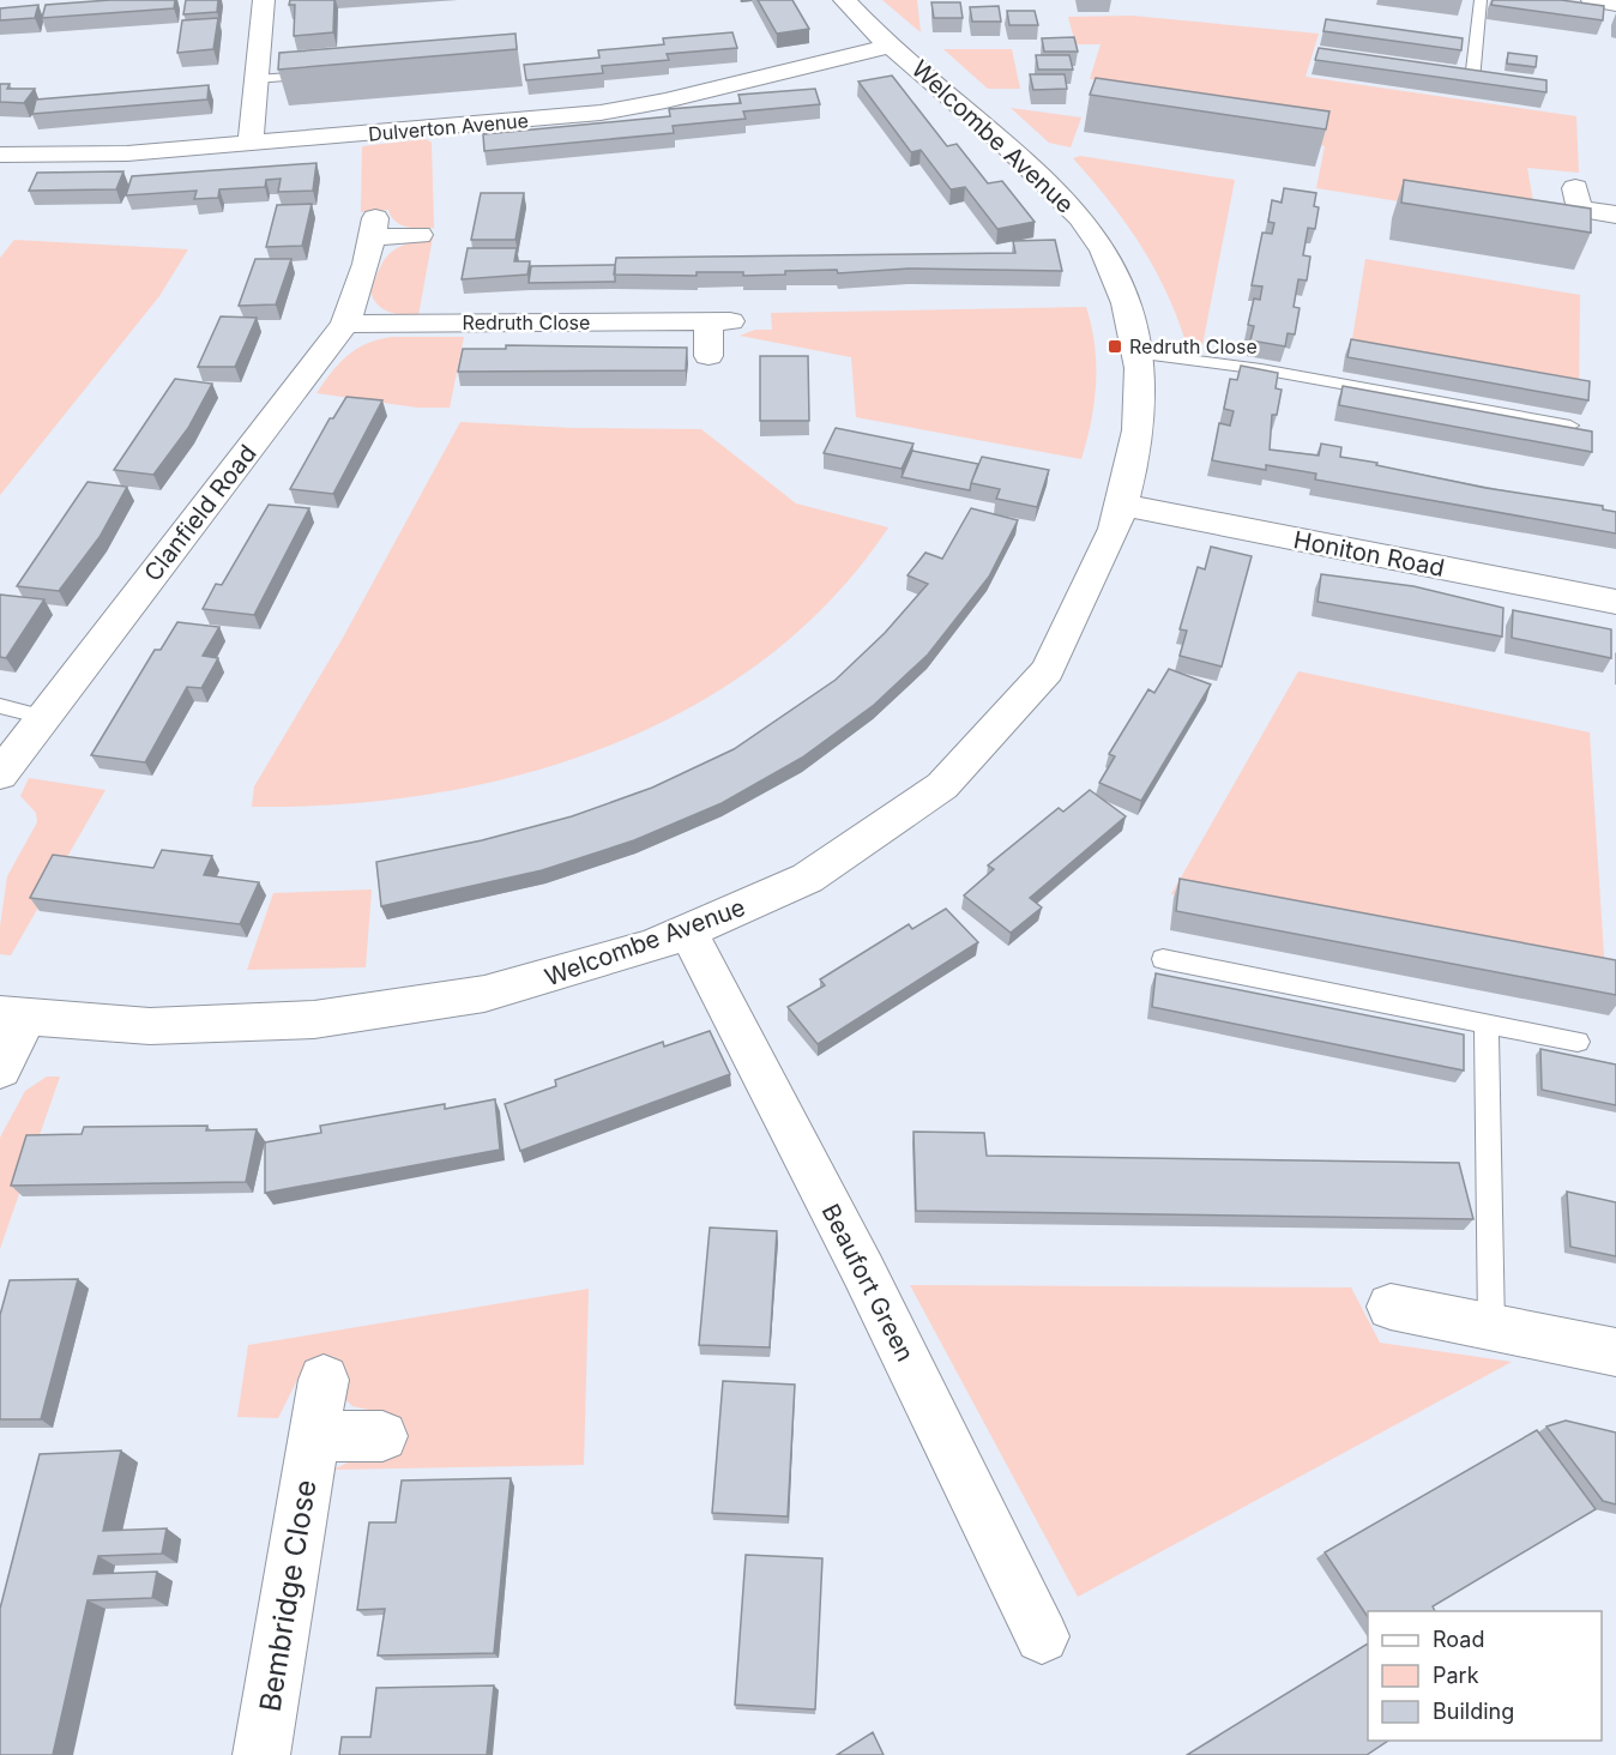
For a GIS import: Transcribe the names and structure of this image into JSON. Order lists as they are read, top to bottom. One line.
{"streets":{"street":["Dulverton Avenue","Welcombe Avenue","Redruth Close","Clanfield Road","Honiton Road","Beaufort Green","Bembridge Close"]},"crossings":[["Dulverton Avenue","Welcombe Avenue"],["Welcombe Avenue","Honiton Road"],["Welcombe Avenue","Beaufort Green"],["Redruth Close","Clanfield Road"]],"places":{"transit":["Redruth Close"]},"legend":["Road","Park","Building"]}
